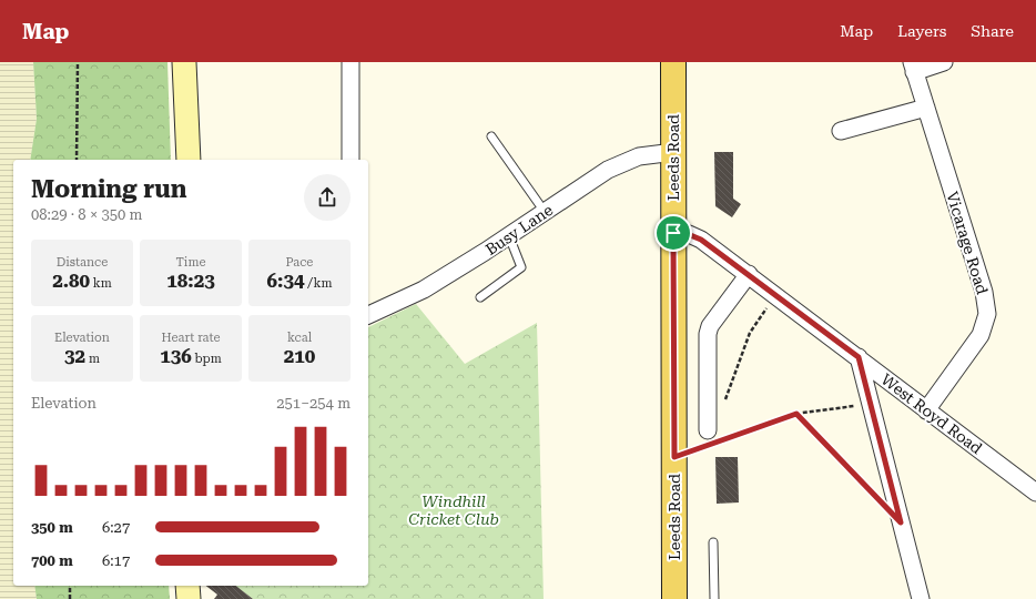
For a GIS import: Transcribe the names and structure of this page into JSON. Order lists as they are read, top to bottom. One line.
{"streets":{"main road":["Leeds Road"],"street":["Busy Lane","Vicarage Road","West Royd Road"]},"crossings":[["Leeds Road","Busy Lane"],["Leeds Road","West Royd Road"],["Vicarage Road","West Royd Road"]],"parks":["Windhill Cricket Club"],"page":{"header":"Map","nav":["Map","Layers","Share"],"heading":["Morning run","08:29 · 8 × 350 m"],"stats":[["Distance","2.80 km"],["Time","18:23"],["Pace","6:34 /km"],["Elevation","32 m"],["Heart rate","136 bpm"],["kcal","210"]],"chart":["Elevation","251–254 m"],"list":[{"name":"350 m","note":"6:27"},{"name":"700 m","note":"6:17"}]}}
